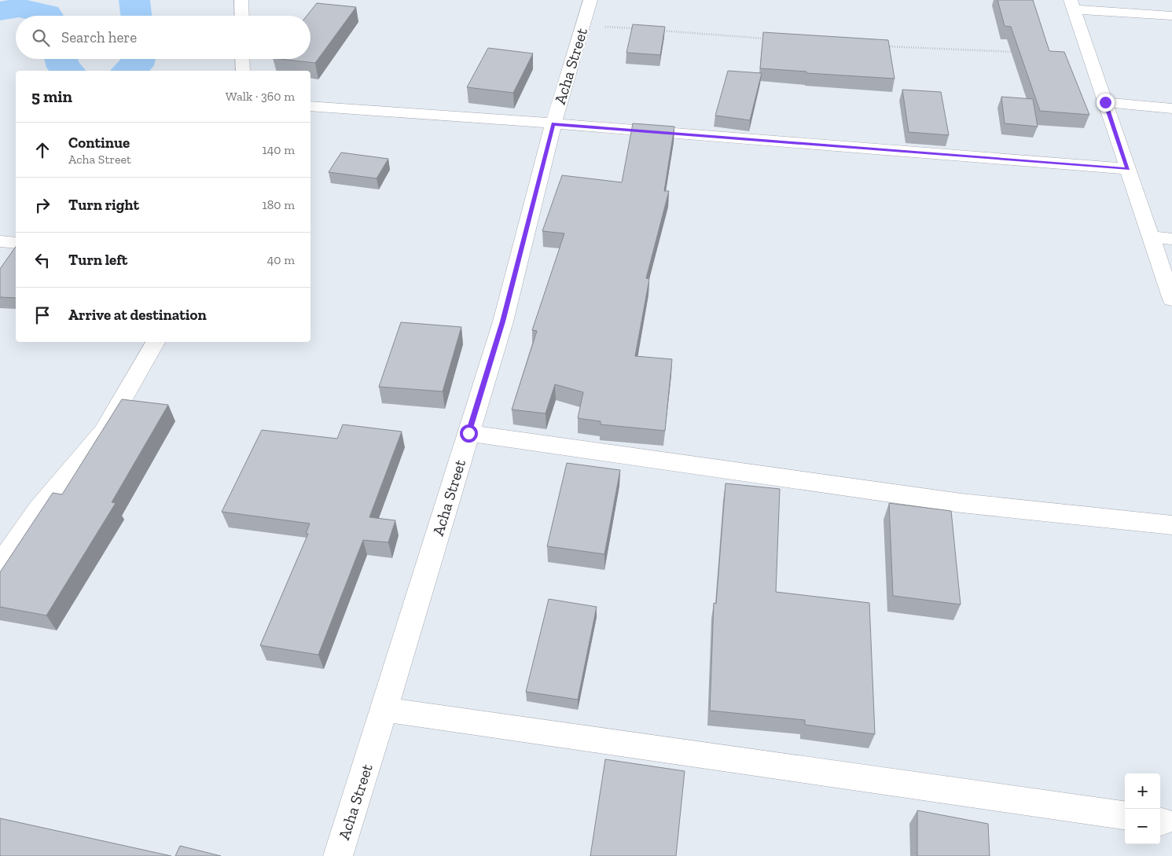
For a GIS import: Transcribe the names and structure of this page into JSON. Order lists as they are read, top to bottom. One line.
{"streets":{"street":["Acha Street"]},"page":{"search":"Search here","heading":["5 min","Walk · 360 m"],"list":[["Continue","Acha Street","140 m"],["Turn right","180 m"],["Turn left","40 m"],"Arrive at destination"],"map_buttons":["+","−"]}}
